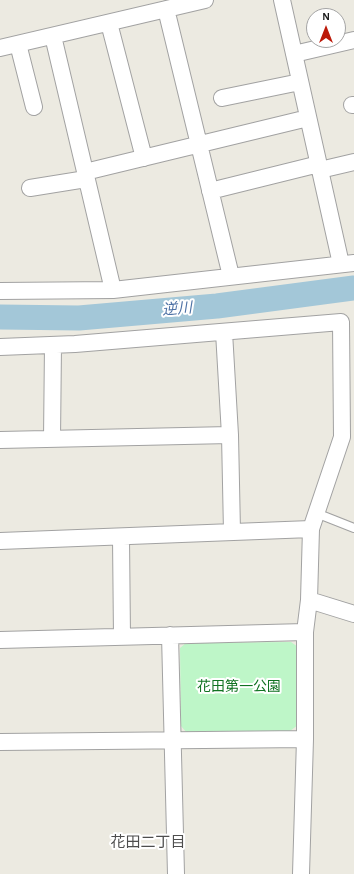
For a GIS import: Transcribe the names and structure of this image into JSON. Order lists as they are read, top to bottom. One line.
{"districts":["花田二丁目"],"water":["逆川"],"parks":["花田第一公園"],"north":"top"}
